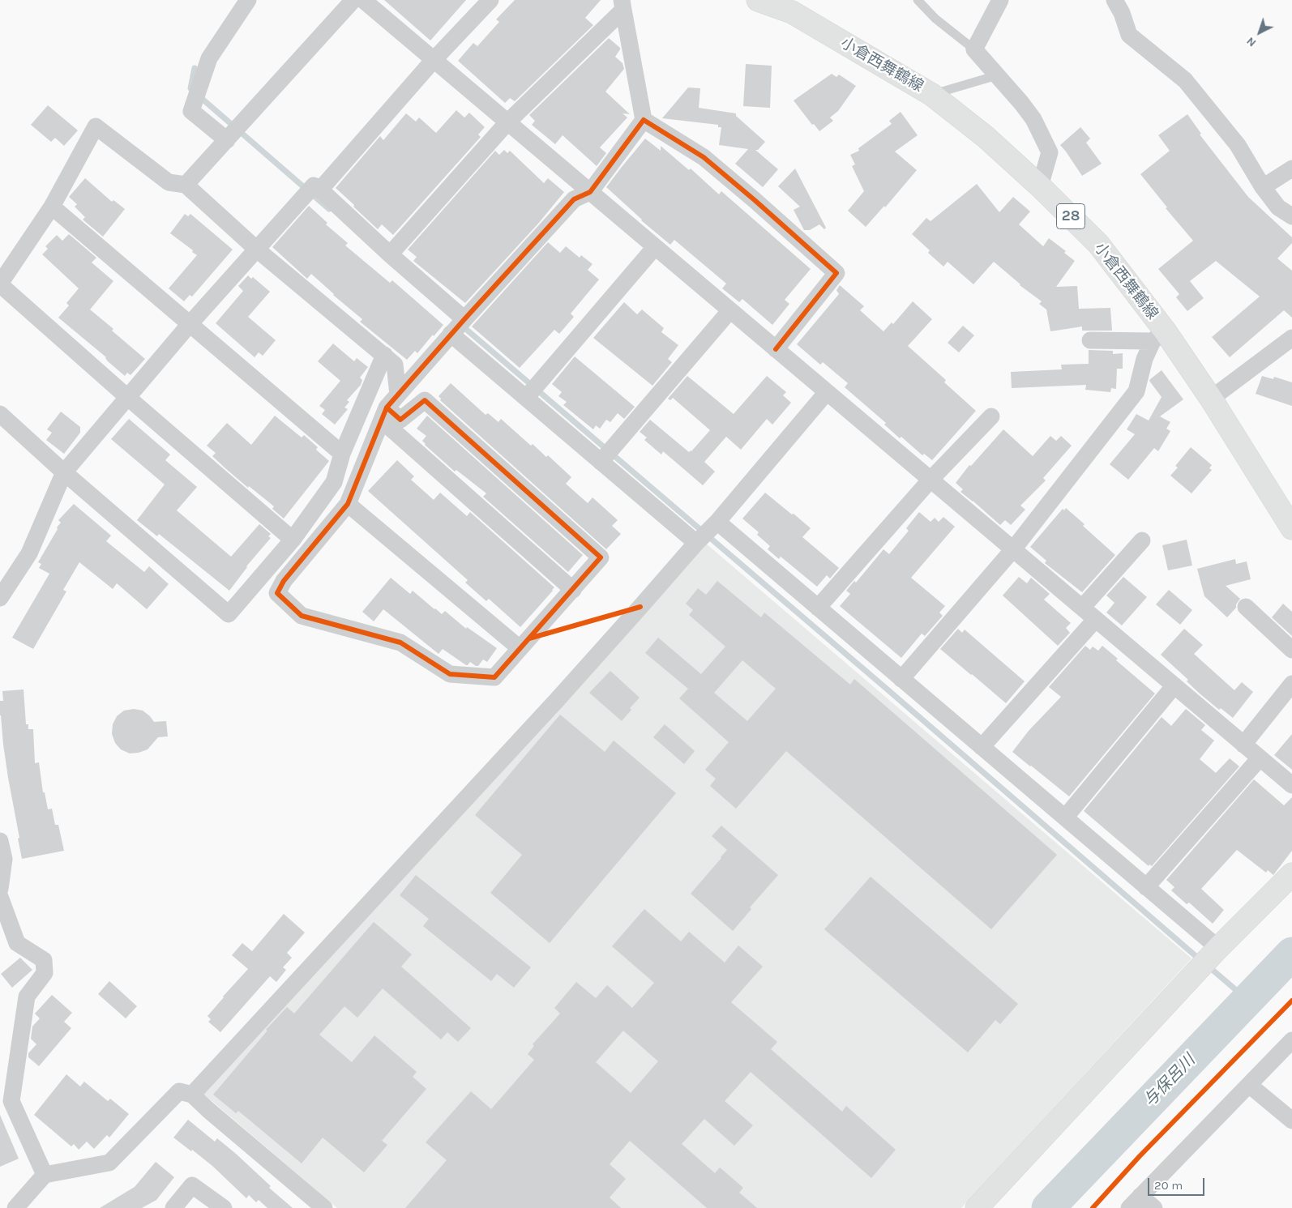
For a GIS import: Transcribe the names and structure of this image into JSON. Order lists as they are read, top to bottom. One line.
{"streets":{"main road":["小倉西舞鶴線","28"]},"water":["与保呂川"],"scale_bar":"20 m","north":"bottom left"}
